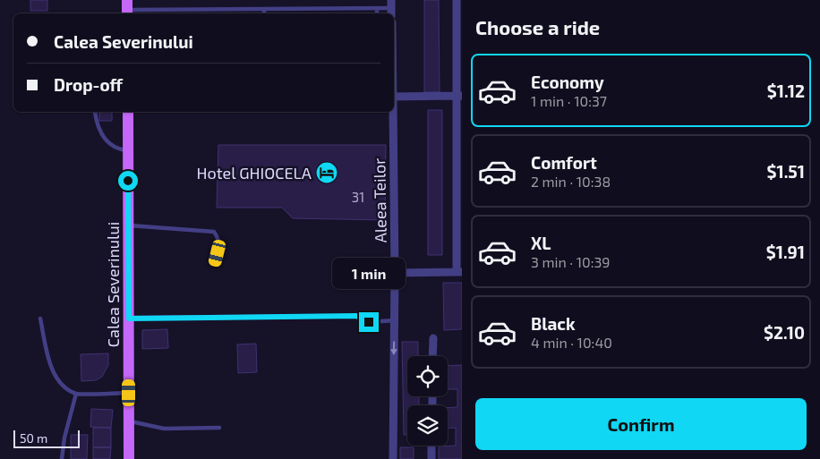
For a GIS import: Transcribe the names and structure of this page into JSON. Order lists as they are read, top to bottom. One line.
{"streets":{"main road":["Calea Severinului"],"street":["Aleea Teilor"]},"one_way":["Aleea Teilor"],"places":{"hotel":["Hotel GHIOCELA"]},"house_numbers":["31"],"scale_bar":"50 m","page":{"heading":"Choose a ride","banner":["Calea Severinului","Drop-off"],"list":[{"name":"Economy","note":"1 min · 10:37","value":"$1.12"},{"name":"Comfort","note":"2 min · 10:38","value":"$1.51"},{"name":"XL","note":"3 min · 10:39","value":"$1.91"},{"name":"Black","note":"4 min · 10:40","value":"$2.10"}],"bubble":"1 min","buttons":"Confirm","scale":"50 m"}}
